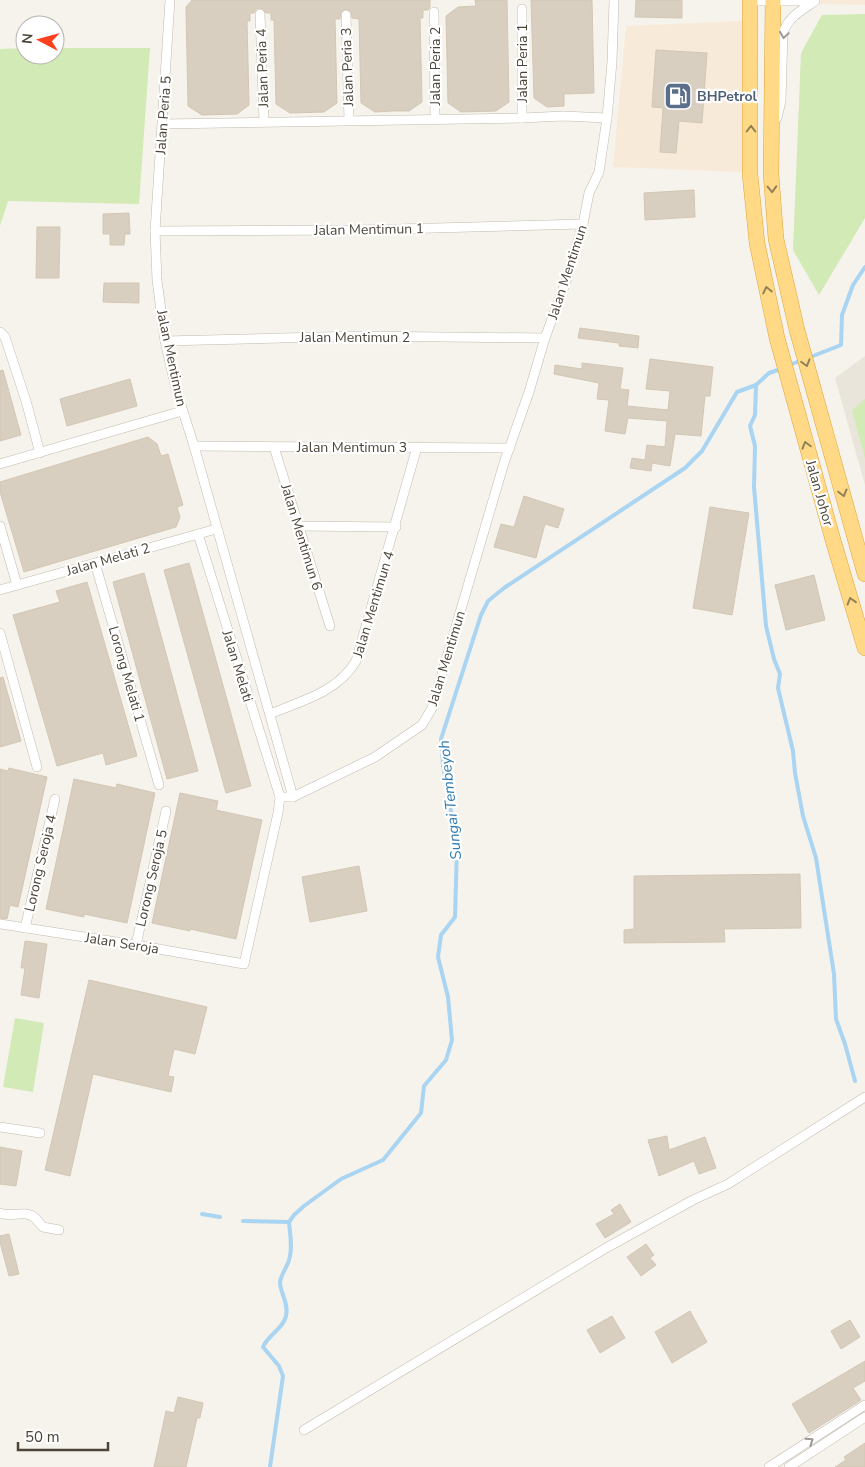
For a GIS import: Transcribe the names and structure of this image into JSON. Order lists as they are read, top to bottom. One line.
{"streets":{"highway":["Jalan Johor"],"street":["Jalan Peria 1","Jalan Peria 2","Jalan Peria 3","Jalan Peria 4","Jalan Peria 5","Jalan Mentimun 1","Jalan Mentimun","Jalan Mentimun 2","Jalan Mentimun 3","Jalan Mentimun 6","Jalan Melati 2","Jalan Mentimun 4","Jalan Melati","Lorong Melati 1","Lorong Seroja 4","Lorong Seroja 5","Jalan Seroja"]},"crossings":[["Jalan Peria 5","Jalan Mentimun 1"],["Jalan Peria 5","Jalan Mentimun"],["Jalan Mentimun 1","Jalan Mentimun"],["Jalan Mentimun","Jalan Mentimun 2"],["Jalan Mentimun","Jalan Mentimun 3"],["Jalan Mentimun","Jalan Melati 2"],["Jalan Mentimun","Jalan Mentimun 4"],["Jalan Mentimun 3","Jalan Mentimun 6"],["Jalan Mentimun 3","Jalan Mentimun 4"],["Jalan Melati 2","Jalan Melati"],["Jalan Melati 2","Lorong Melati 1"],["Jalan Melati","Jalan Seroja"],["Lorong Seroja 4","Jalan Seroja"],["Lorong Seroja 5","Jalan Seroja"]],"water":["Sungai Tembeyoh"],"places":{"fuel station":["BHPetrol"]},"scale_bar":"50 m","north":"left"}
